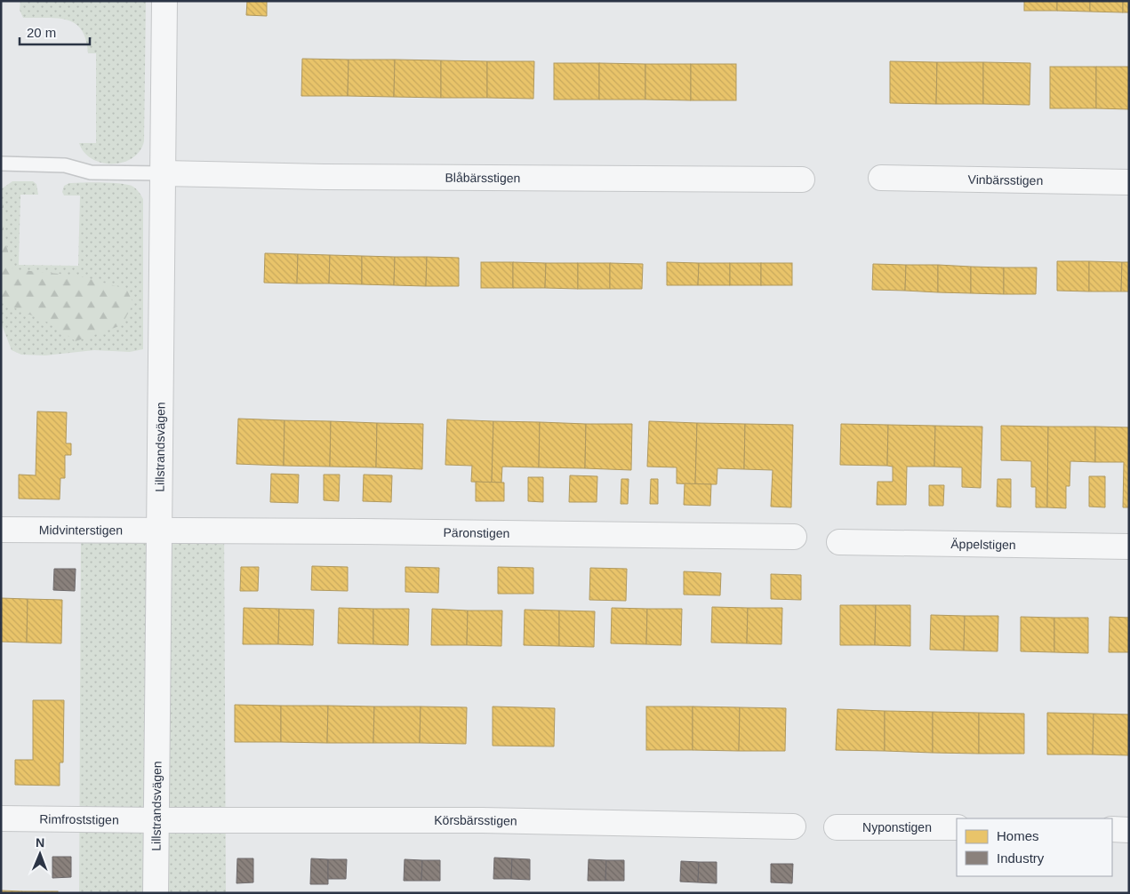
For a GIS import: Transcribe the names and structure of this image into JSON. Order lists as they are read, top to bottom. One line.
{"streets":{"street":["Blåbärsstigen","Vinbärsstigen","Lillstrandsvägen","Midvinterstigen","Päronstigen","Äppelstigen","Rimfroststigen","Körsbärsstigen","Nyponstigen"]},"crossings":[["Blåbärsstigen","Lillstrandsvägen"],["Lillstrandsvägen","Midvinterstigen"],["Lillstrandsvägen","Päronstigen"],["Lillstrandsvägen","Rimfroststigen"],["Lillstrandsvägen","Körsbärsstigen"],["Midvinterstigen","Päronstigen"],["Rimfroststigen","Körsbärsstigen"]],"legend":["Homes","Industry"],"scale_bar":"20 m","north":"top"}
